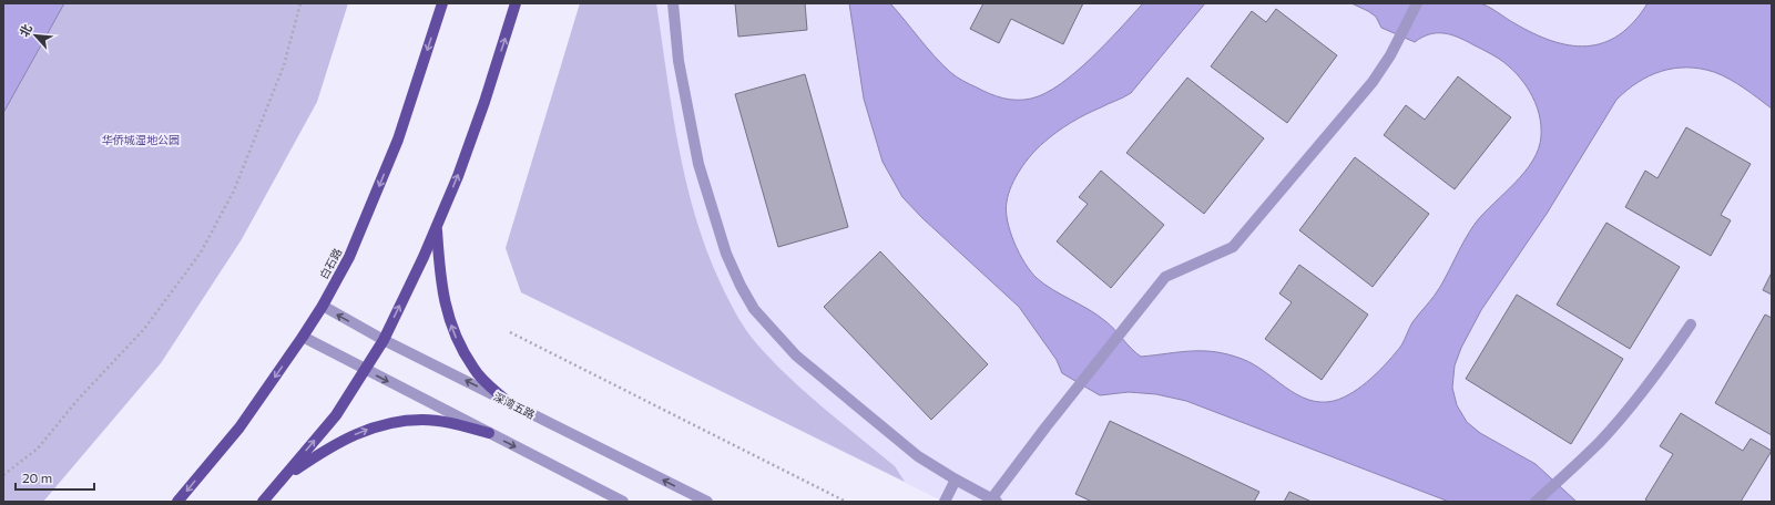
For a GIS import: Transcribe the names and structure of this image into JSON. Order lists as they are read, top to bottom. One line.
{"streets":{"main road":["白石路"],"street":["深湾五路"]},"crossings":[["白石路","深湾五路"]],"parks":["华侨城湿地公园"],"scale_bar":"20 m","north":"top left"}
